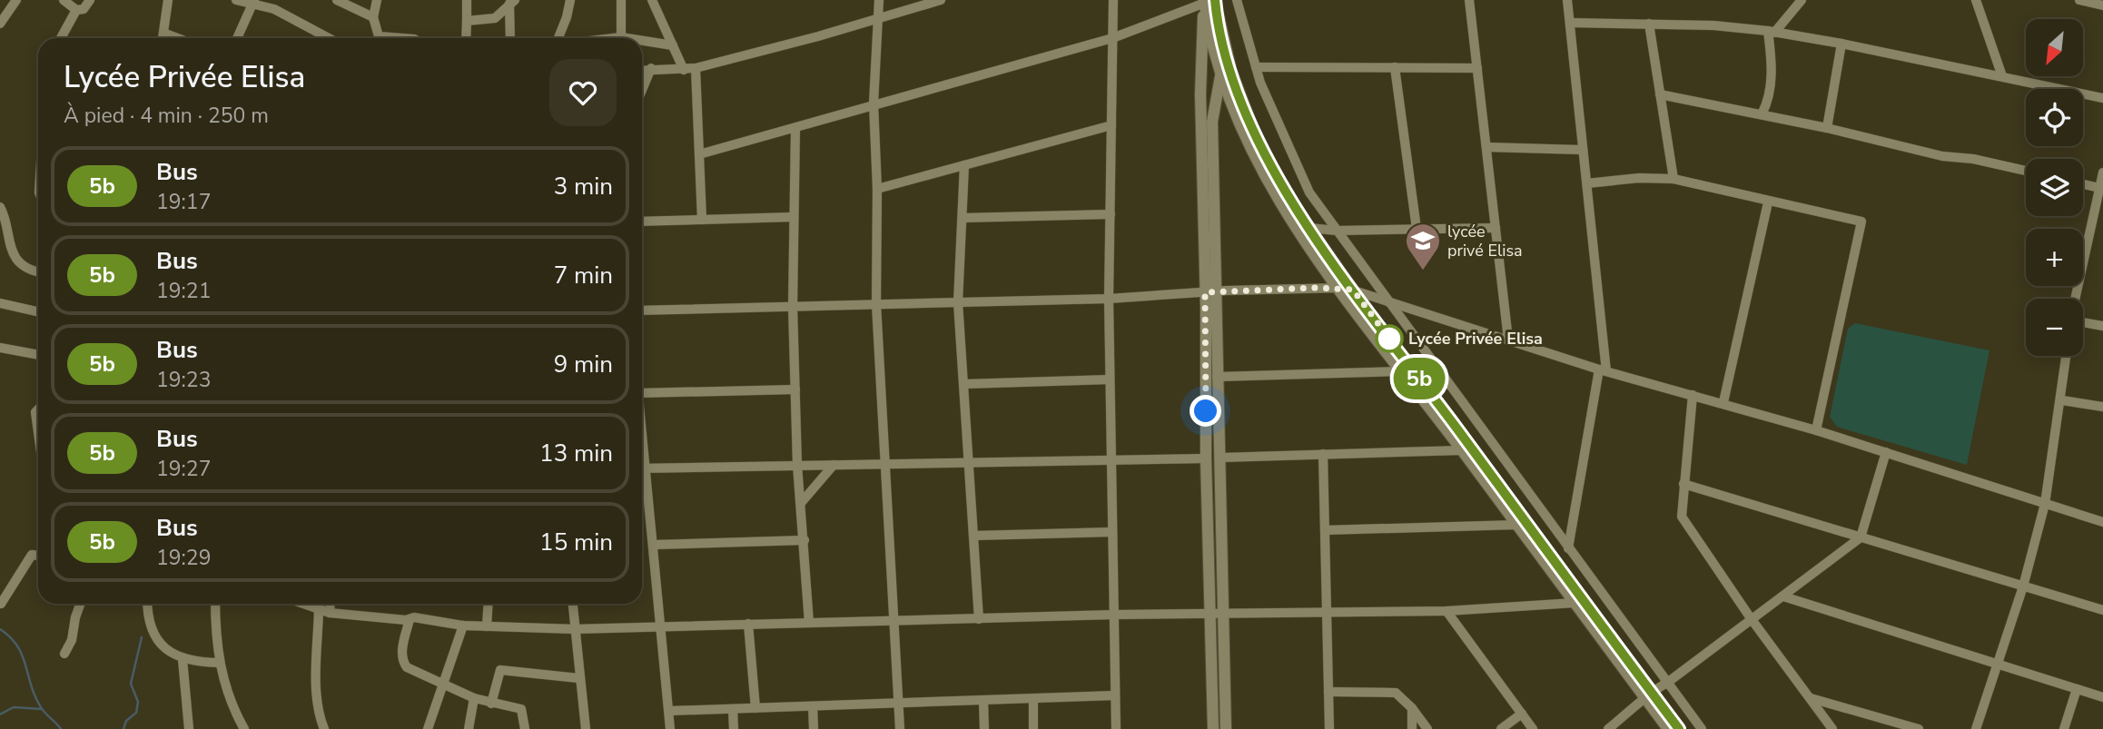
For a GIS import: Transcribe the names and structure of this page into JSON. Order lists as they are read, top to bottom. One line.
{"places":{"school or university":["lycée privé Elisa"],"other":["Lycée Privée Elisa"]},"lines":["bus line 5b"],"north":"bottom left","page":{"on_map":"5b","map_buttons":["+","−"],"heading":["Lycée Privée Elisa","À pied · 4 min · 250 m"],"list":[{"mark":"5b","name":"Bus","note":"19:17","value":"3 min"},{"mark":"5b","name":"Bus","note":"19:21","value":"7 min"},{"mark":"5b","name":"Bus","note":"19:23","value":"9 min"},{"mark":"5b","name":"Bus","note":"19:27","value":"13 min"},{"mark":"5b","name":"Bus","note":"19:29","value":"15 min"}]}}
